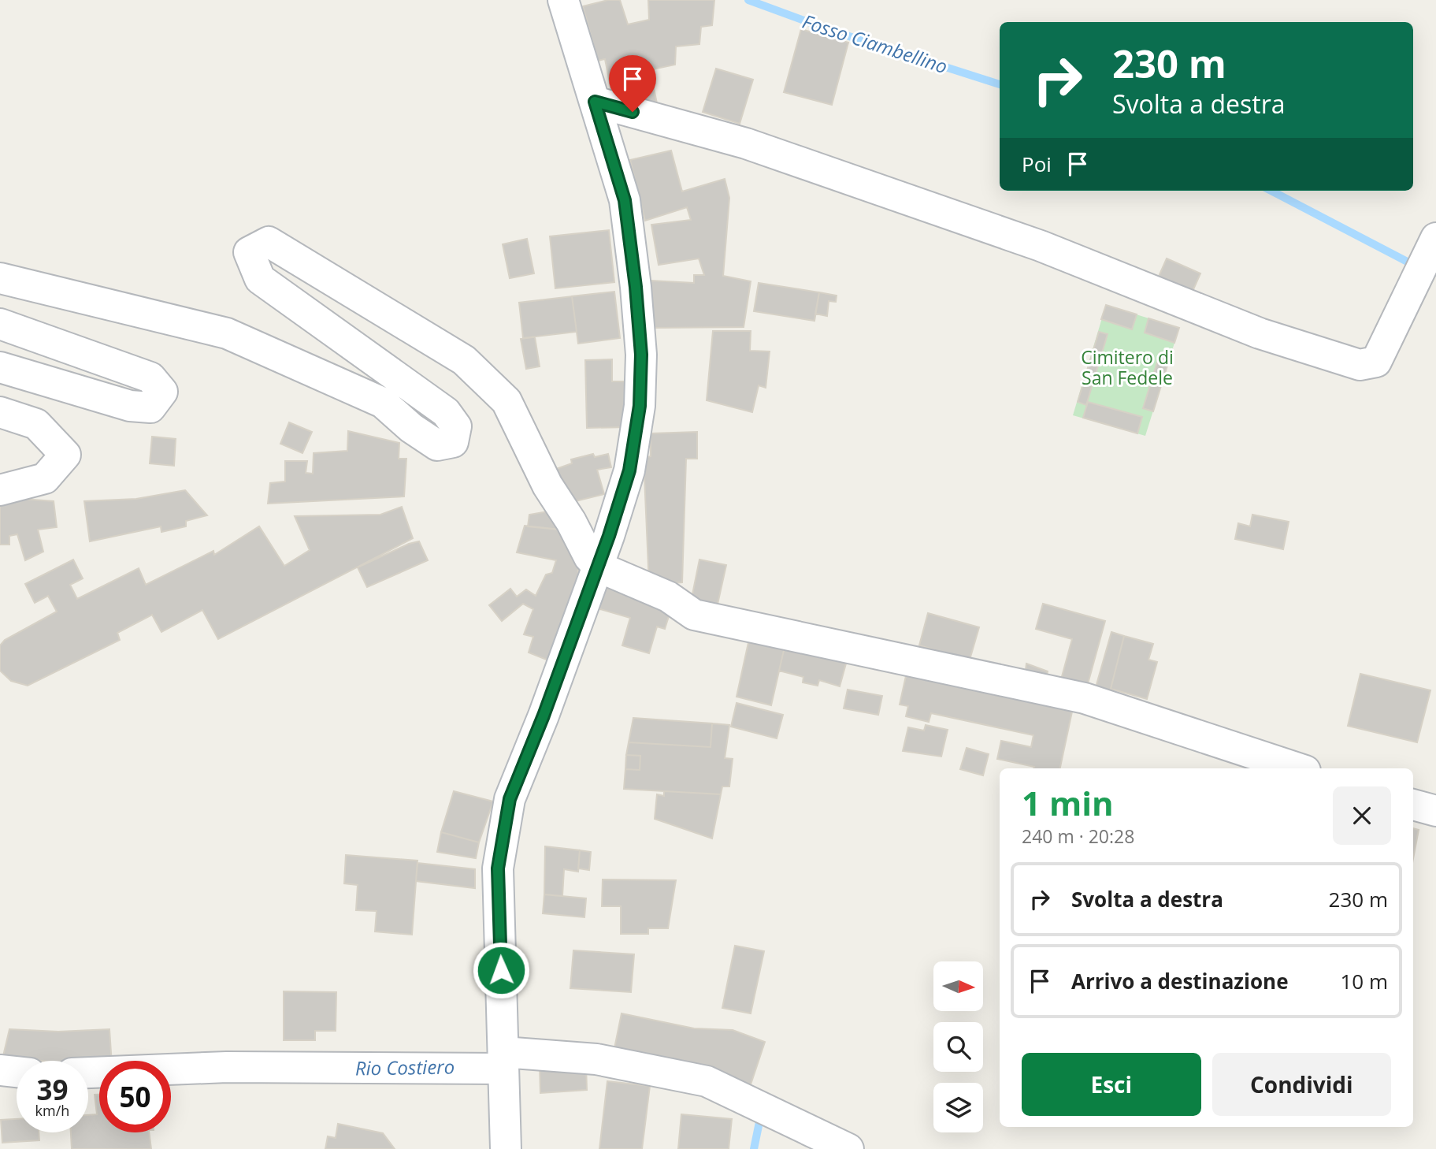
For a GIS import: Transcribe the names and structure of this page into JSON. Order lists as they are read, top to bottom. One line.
{"water":["Fosso Ciambellino","Rio Costiero"],"parks":["Cimitero di San Fedele"],"north":"right","page":{"turn":["230 m","Svolta a destra"],"then":"Poi","heading":["1 min","240 m · 20:28"],"list":[{"name":"Svolta a destra","value":"230 m"},{"name":"Arrivo a destinazione","value":"10 m"}],"buttons":["Esci","Condividi"],"speed":"39 km/h","limit":"50"}}
